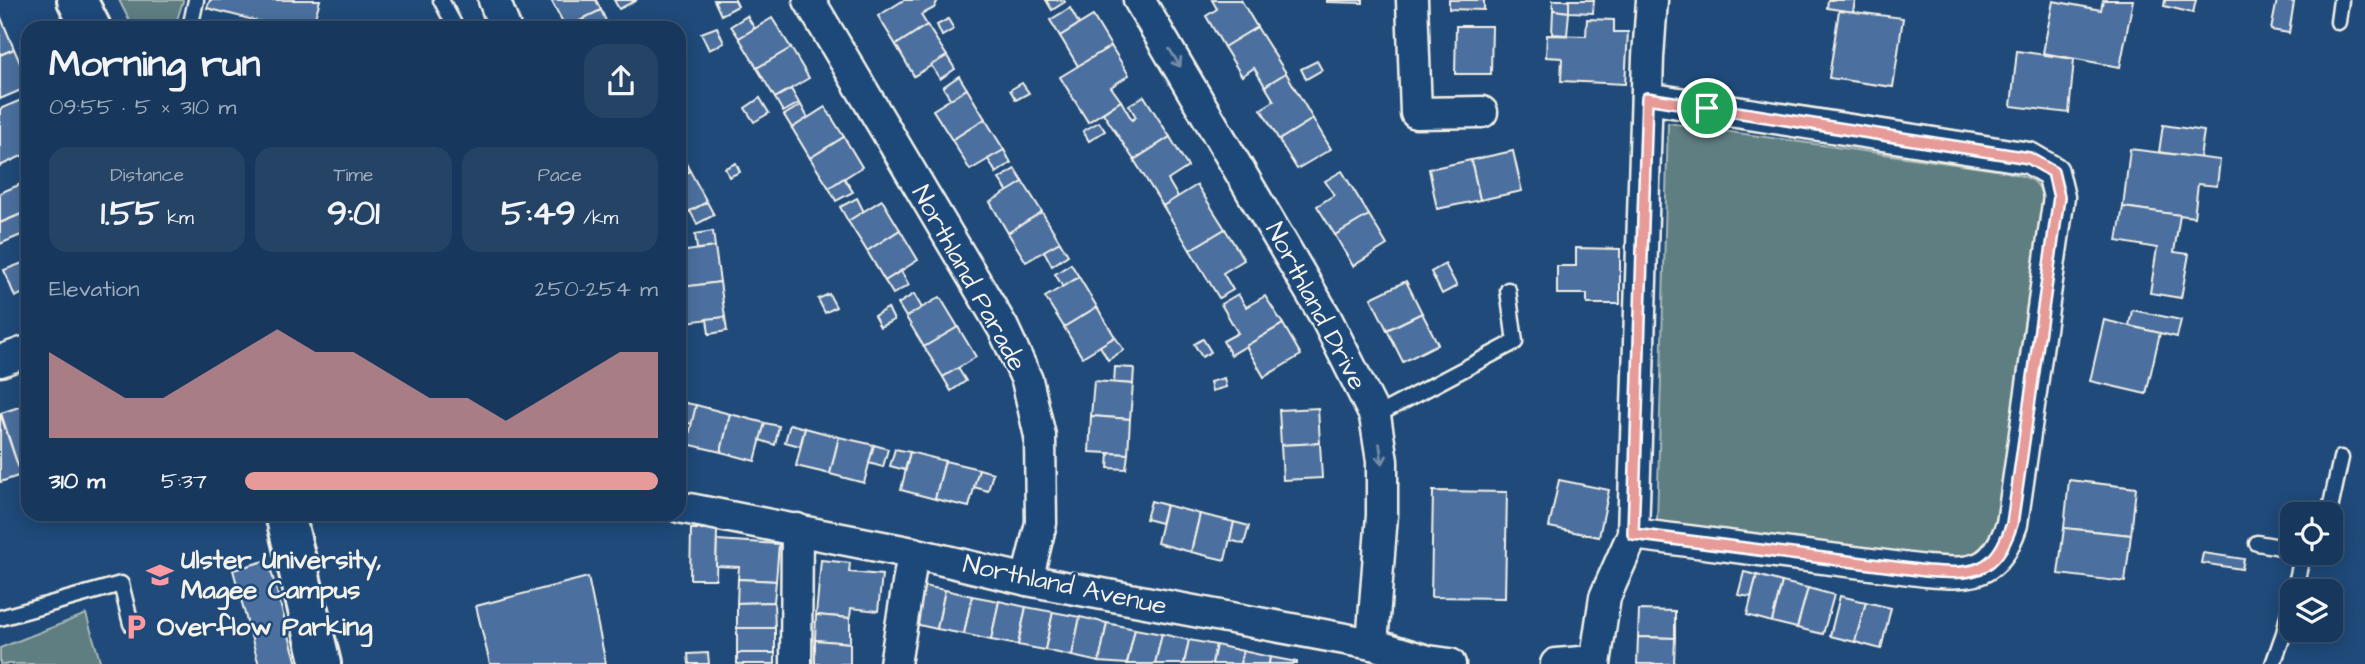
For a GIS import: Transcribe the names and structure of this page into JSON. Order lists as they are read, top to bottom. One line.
{"streets":{"street":["Northland Parade","Northland Drive","Northland Avenue"]},"crossings":[["Northland Parade","Northland Avenue"],["Northland Drive","Northland Avenue"]],"one_way":["Northland Drive"],"places":{"school or university":["Ulster University, Magee Campus"],"parking":["Overflow Parking"]},"page":{"heading":["Morning run","09:55 · 5 × 310 m"],"stats":[["Distance","1.55 km"],["Time","9:01"],["Pace","5:49 /km"]],"chart":["Elevation","250–254 m"],"list":[{"name":"310 m","note":"5:37"}]}}
